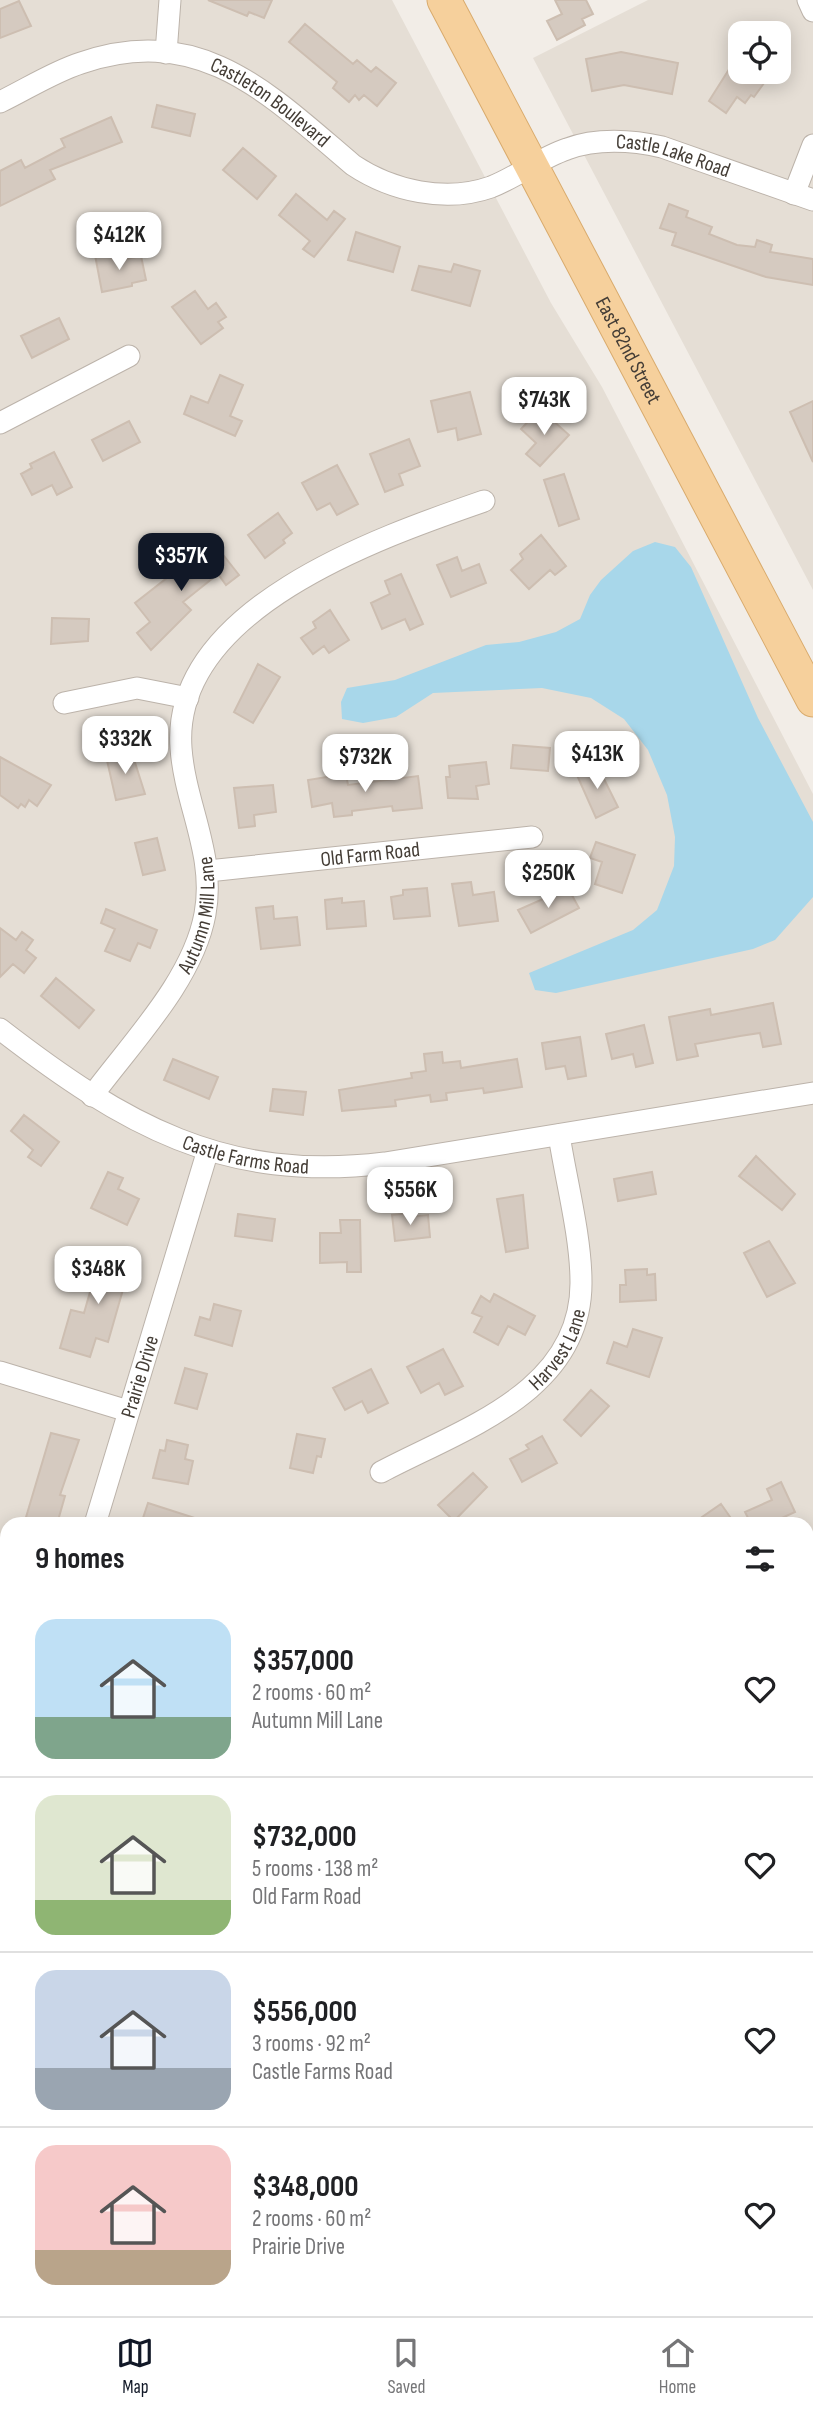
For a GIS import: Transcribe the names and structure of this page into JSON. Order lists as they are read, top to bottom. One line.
{"streets":{"main road":["East 82nd Street"],"street":["Castleton Boulevard","Castle Lake Road","Old Farm Road","Autumn Mill Lane","Castle Farms Road","Harvest Lane","Prairie Drive"]},"crossings":[["Castleton Boulevard","Castle Lake Road"],["Castleton Boulevard","East 82nd Street"],["Castle Lake Road","East 82nd Street"],["Old Farm Road","Autumn Mill Lane"],["Autumn Mill Lane","Castle Farms Road"],["Castle Farms Road","Harvest Lane"],["Castle Farms Road","Prairie Drive"]],"page":{"price":["$412K","$743K","$357K","$332K","$413K","$732K","$250K","$556K","$348K"],"heading":"9 homes","list":[{"name":"$357,000","note":"2 rooms · 60 m² · Autumn Mill Lane"},{"name":"$732,000","note":"5 rooms · 138 m² · Old Farm Road"},{"name":"$556,000","note":"3 rooms · 92 m² · Castle Farms Road"},{"name":"$348,000","note":"2 rooms · 60 m² · Prairie Drive"}],"tabs":["Map","Saved","Home"]}}
